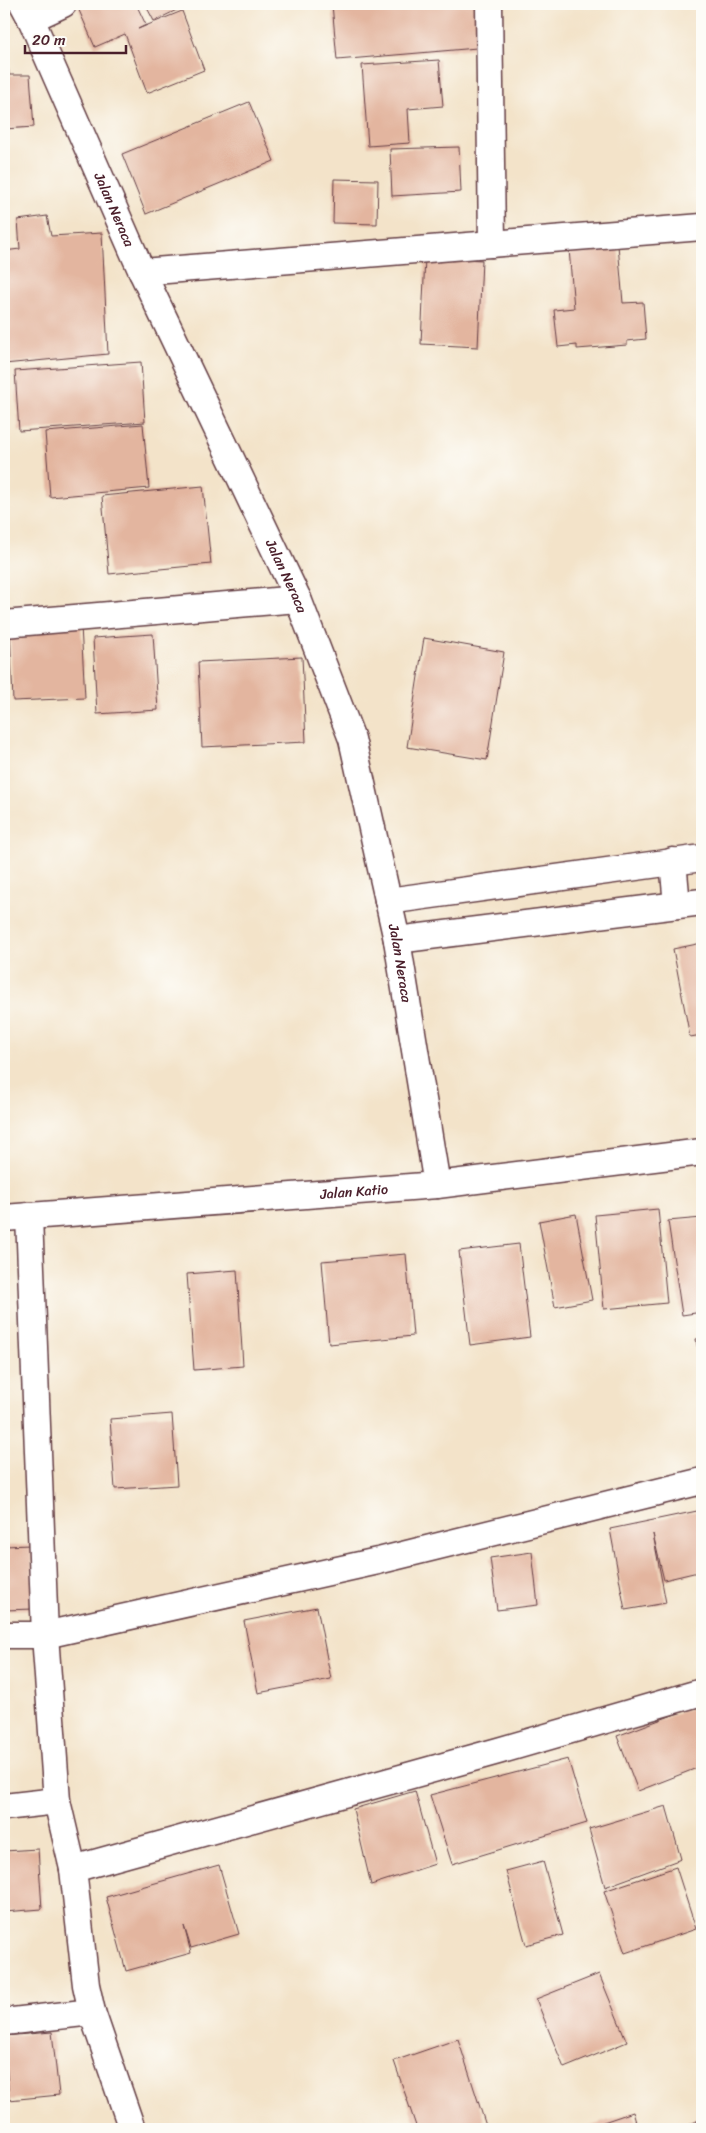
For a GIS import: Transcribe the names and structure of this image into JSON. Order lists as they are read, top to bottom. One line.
{"streets":{"street":["Jalan Neraca","Jalan Katio"]},"crossings":[["Jalan Neraca","Jalan Katio"]],"scale_bar":"20 m"}
